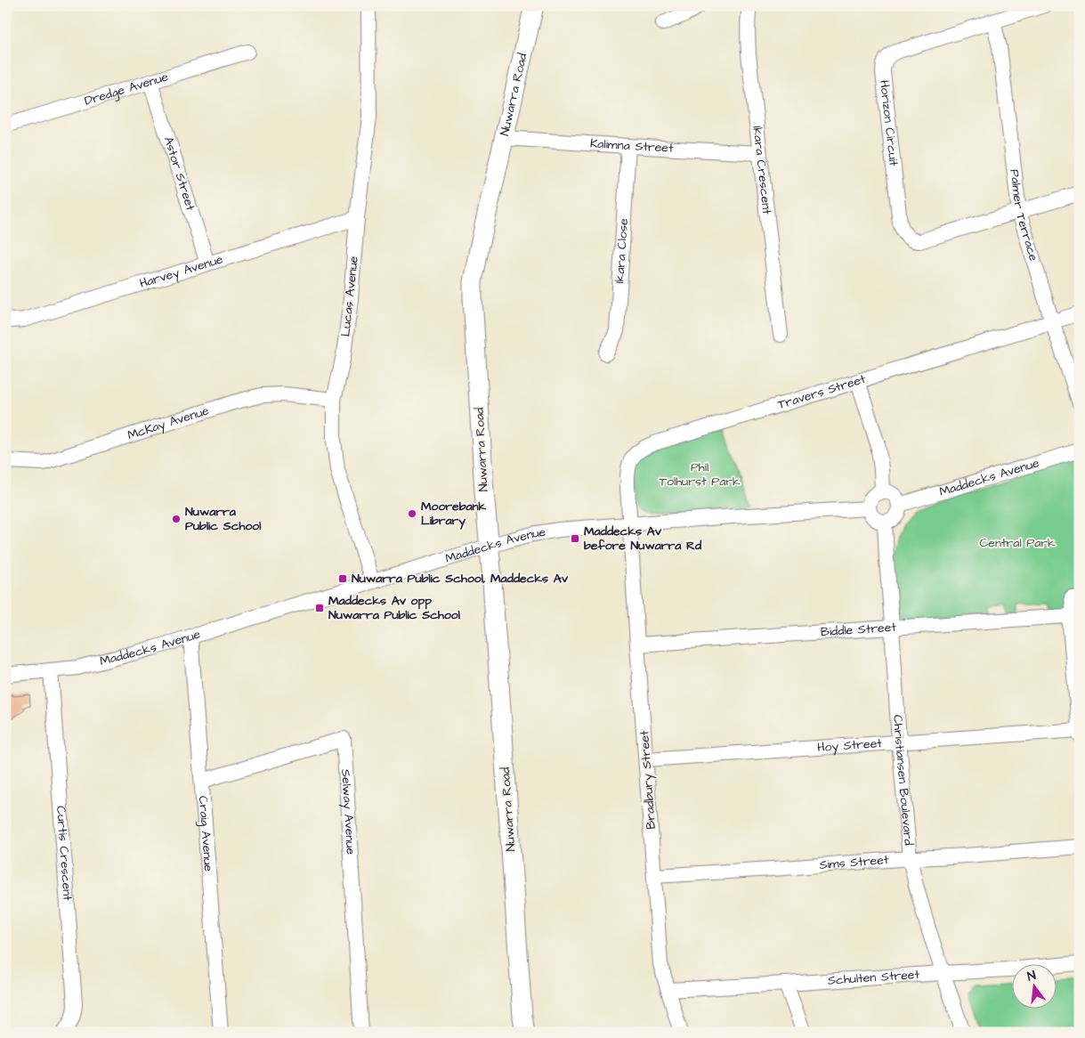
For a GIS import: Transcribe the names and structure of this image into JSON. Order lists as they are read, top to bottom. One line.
{"streets":{"main road":["Nuwarra Road"],"street":["Dredge Avenue","Horizon Circuit","Kalimna Street","Ikara Crescent","Astor Street","Palmer Terrace","Ikara Close","Harvey Avenue","Lucas Avenue","Travers Street","McKay Avenue","Maddecks Avenue","Biddle Street","Hoy Street","Bradbury Street","Christiansen Boulevard","Selway Avenue","Craig Avenue","Curtis Crescent","Sims Street","Schulten Street"]},"crossings":[["Dredge Avenue","Astor Street"],["Nuwarra Road","Kalimna Street"],["Nuwarra Road","Maddecks Avenue"],["Horizon Circuit","Palmer Terrace"],["Kalimna Street","Ikara Crescent"],["Kalimna Street","Ikara Close"],["Astor Street","Harvey Avenue"],["Palmer Terrace","Travers Street"],["Harvey Avenue","Lucas Avenue"],["Lucas Avenue","McKay Avenue"],["Lucas Avenue","Maddecks Avenue"],["Travers Street","Maddecks Avenue"],["Travers Street","Bradbury Street"],["Maddecks Avenue","Bradbury Street"],["Maddecks Avenue","Christiansen Boulevard"],["Maddecks Avenue","Craig Avenue"],["Maddecks Avenue","Curtis Crescent"],["Biddle Street","Bradbury Street"],["Biddle Street","Christiansen Boulevard"],["Hoy Street","Bradbury Street"],["Hoy Street","Christiansen Boulevard"],["Bradbury Street","Sims Street"],["Bradbury Street","Schulten Street"],["Christiansen Boulevard","Sims Street"],["Christiansen Boulevard","Schulten Street"],["Selway Avenue","Craig Avenue"]],"parks":["Phil Tolhurst Park","Central Park"],"places":{"other":["Moorebank Library","Nuwarra Public School"],"transit":["Maddecks Av before Nuwarra Rd","Nuwarra Public School, Maddecks Av","Maddecks Av opp Nuwarra Public School"]},"north":"top"}
